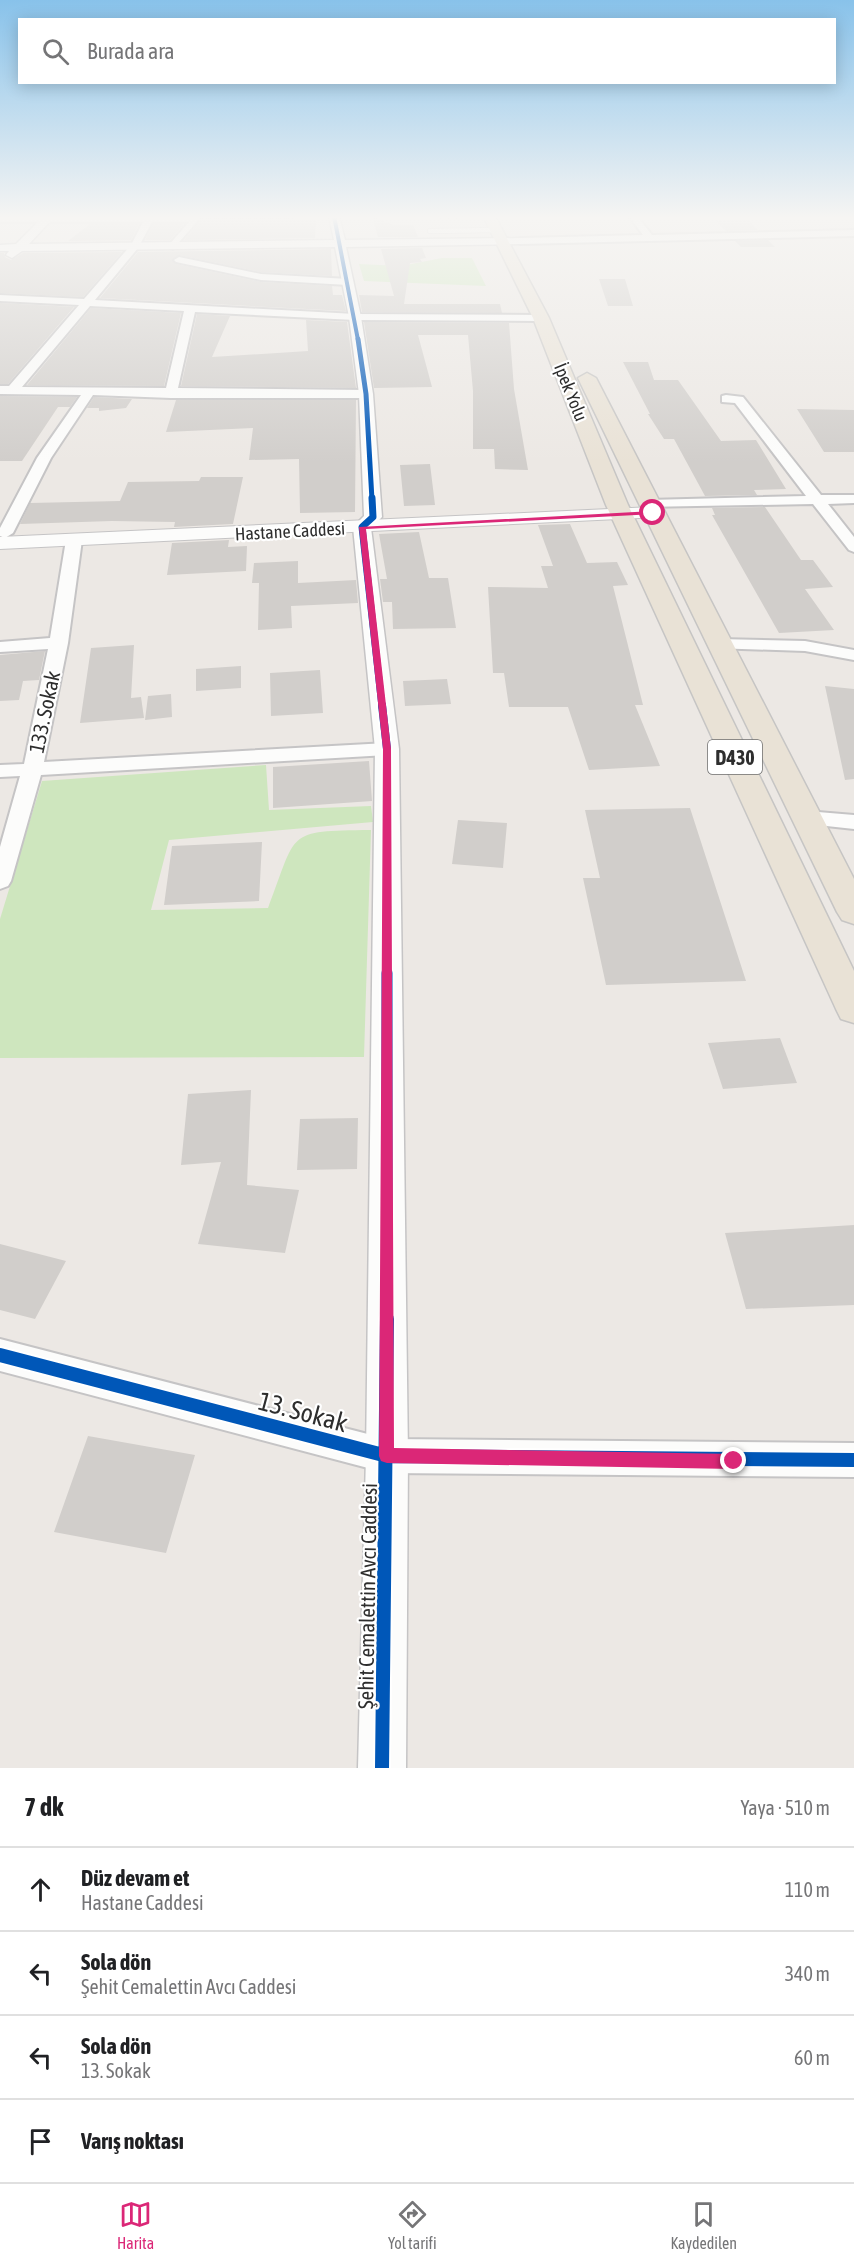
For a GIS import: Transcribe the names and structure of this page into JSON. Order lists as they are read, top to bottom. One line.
{"streets":{"highway":["İpek Yolu","D430"],"main road":["Hastane Caddesi"],"street":["133. Sokak","13. Sokak","Şehit Cemalettin Avcı Caddesi"]},"crossings":[["İpek Yolu","Hastane Caddesi"],["İpek Yolu","D430"],["Hastane Caddesi","133. Sokak"],["Hastane Caddesi","D430"],["Hastane Caddesi","Şehit Cemalettin Avcı Caddesi"],["13. Sokak","Şehit Cemalettin Avcı Caddesi"]],"page":{"search":"Burada ara","heading":["7 dk","Yaya · 510 m"],"list":[["Düz devam et","Hastane Caddesi","110 m"],["Sola dön","Şehit Cemalettin Avcı Caddesi","340 m"],["Sola dön","13. Sokak","60 m"],"Varış noktası"],"nav":["Harita","Yol tarifi","Kaydedilen"]}}
